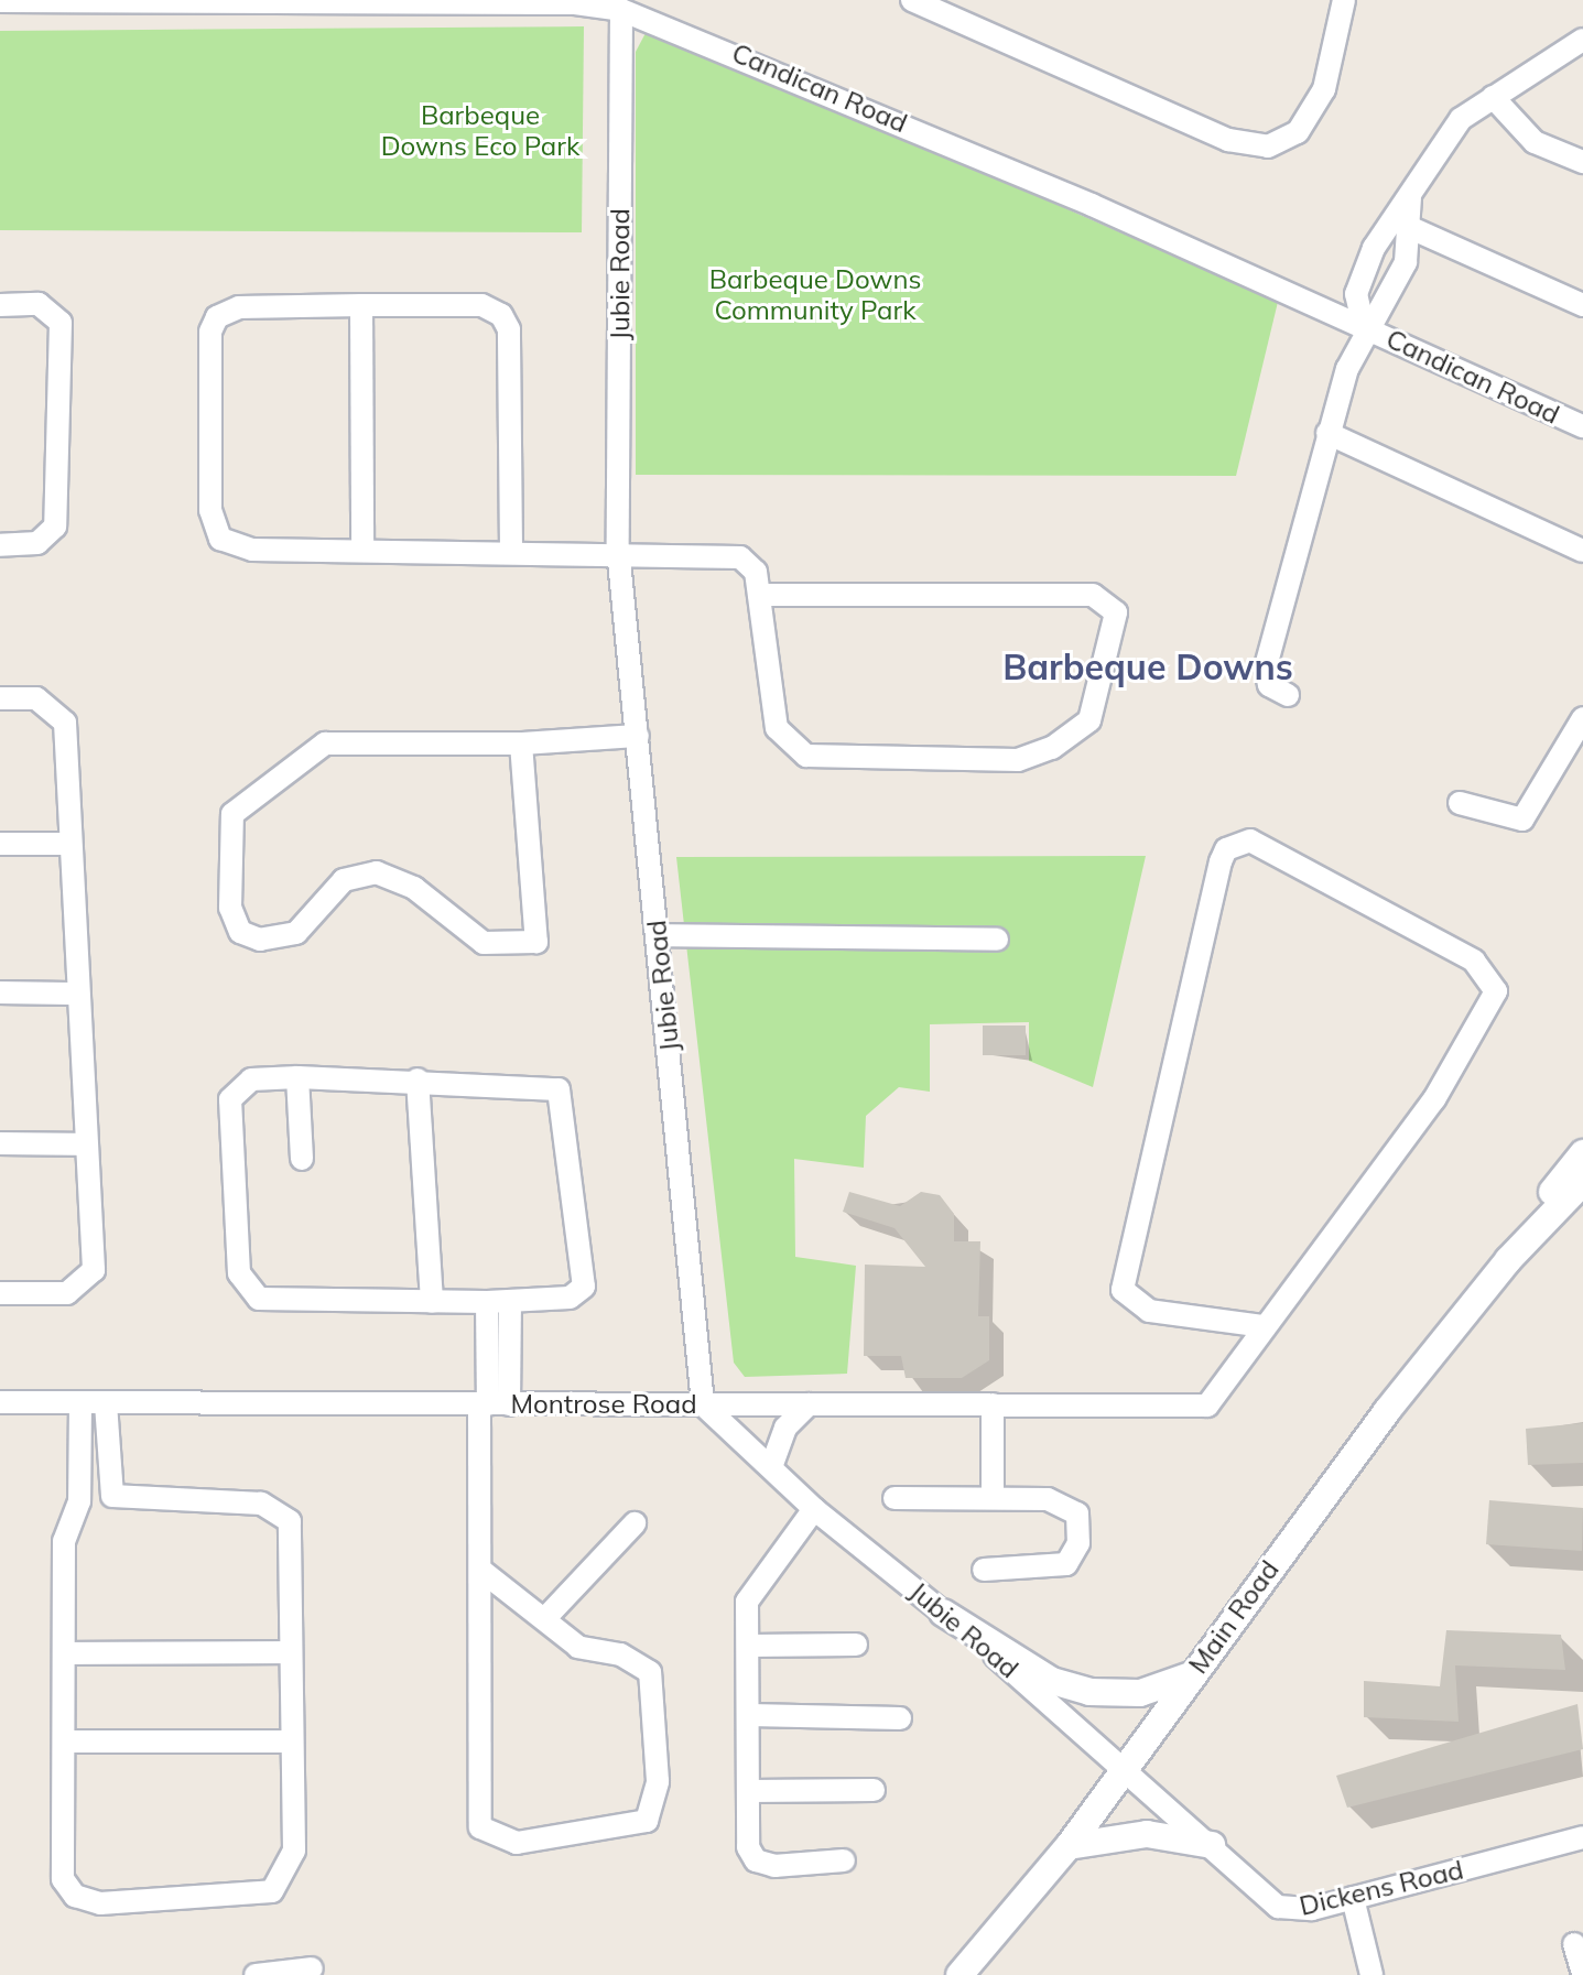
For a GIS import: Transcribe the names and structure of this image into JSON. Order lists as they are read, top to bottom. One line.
{"streets":{"street":["Candican Road","Jubie Road","Montrose Road","Main Road","Dickens Road"]},"crossings":[["Candican Road","Jubie Road"],["Jubie Road","Montrose Road"],["Jubie Road","Main Road"],["Jubie Road","Dickens Road"],["Main Road","Dickens Road"]],"districts":["Barbeque Downs"],"parks":["Barbeque Downs Eco Park","Barbeque Downs Community Park"]}
